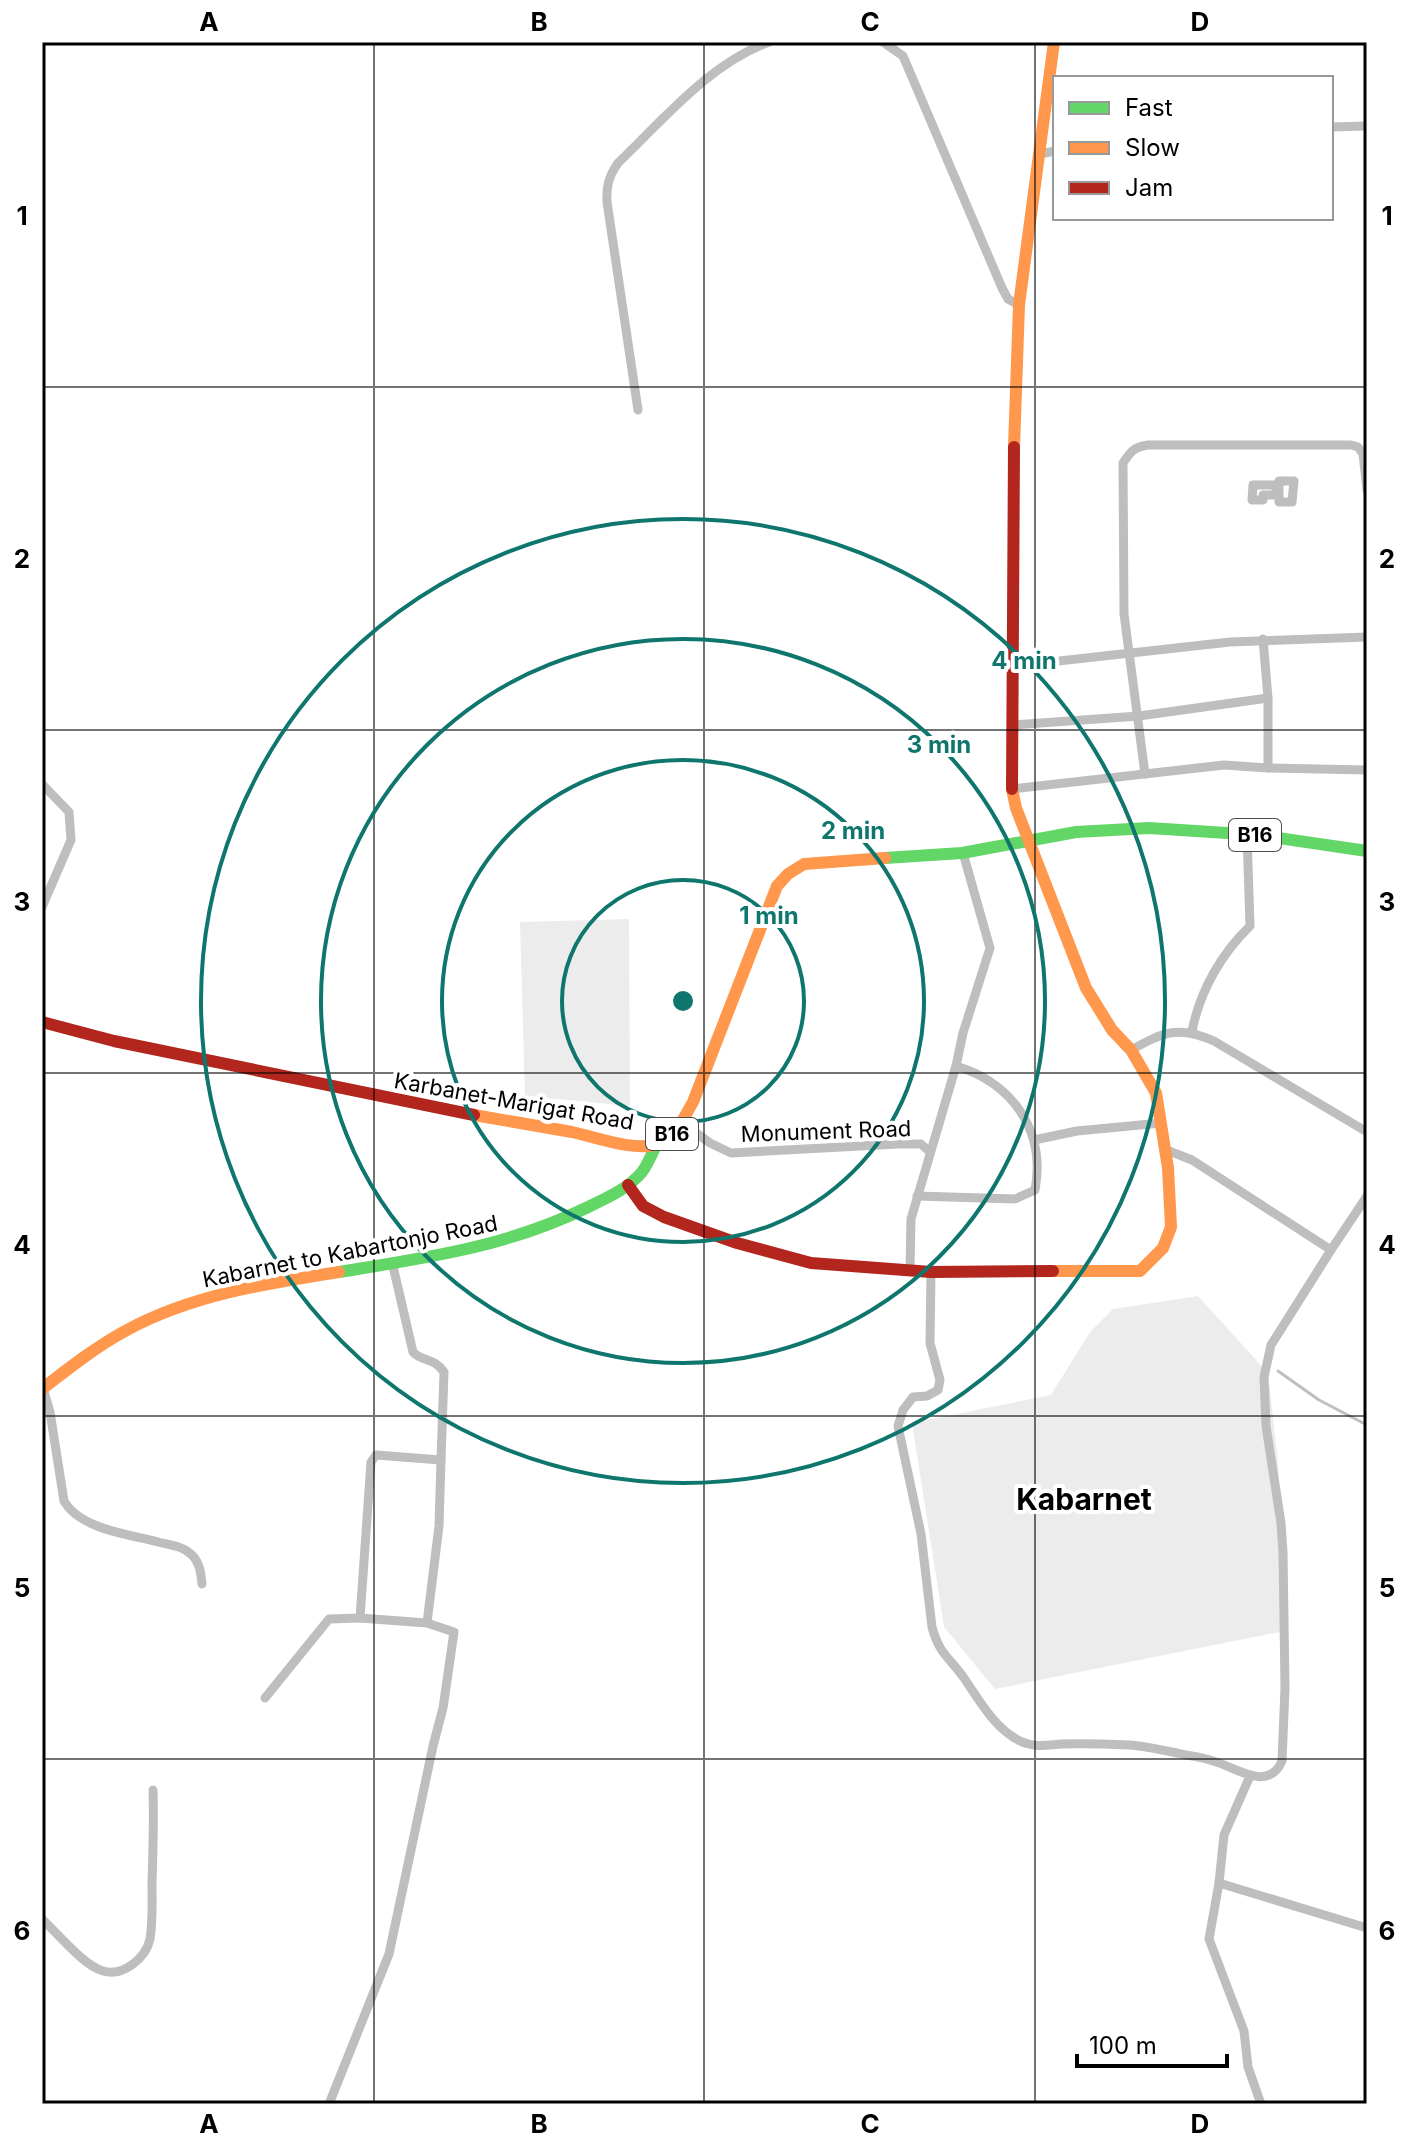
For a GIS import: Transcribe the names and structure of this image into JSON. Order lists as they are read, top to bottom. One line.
{"streets":{"main road":["B16","Karbanet-Marigat Road","Kabarnet to Kabartonjo Road"],"street":["Monument Road"]},"crossings":[["B16","Karbanet-Marigat Road"],["Karbanet-Marigat Road","Monument Road"],["Karbanet-Marigat Road","Kabarnet to Kabartonjo Road"]],"districts":["Kabarnet"],"legend":["Fast","Slow","Jam"],"scale_bar":"100 m","grid":{"columns":["A","B","C","D"],"rows":["1","2","3","4","5","6"]},"rings":["4 min","3 min","2 min","1 min"]}
